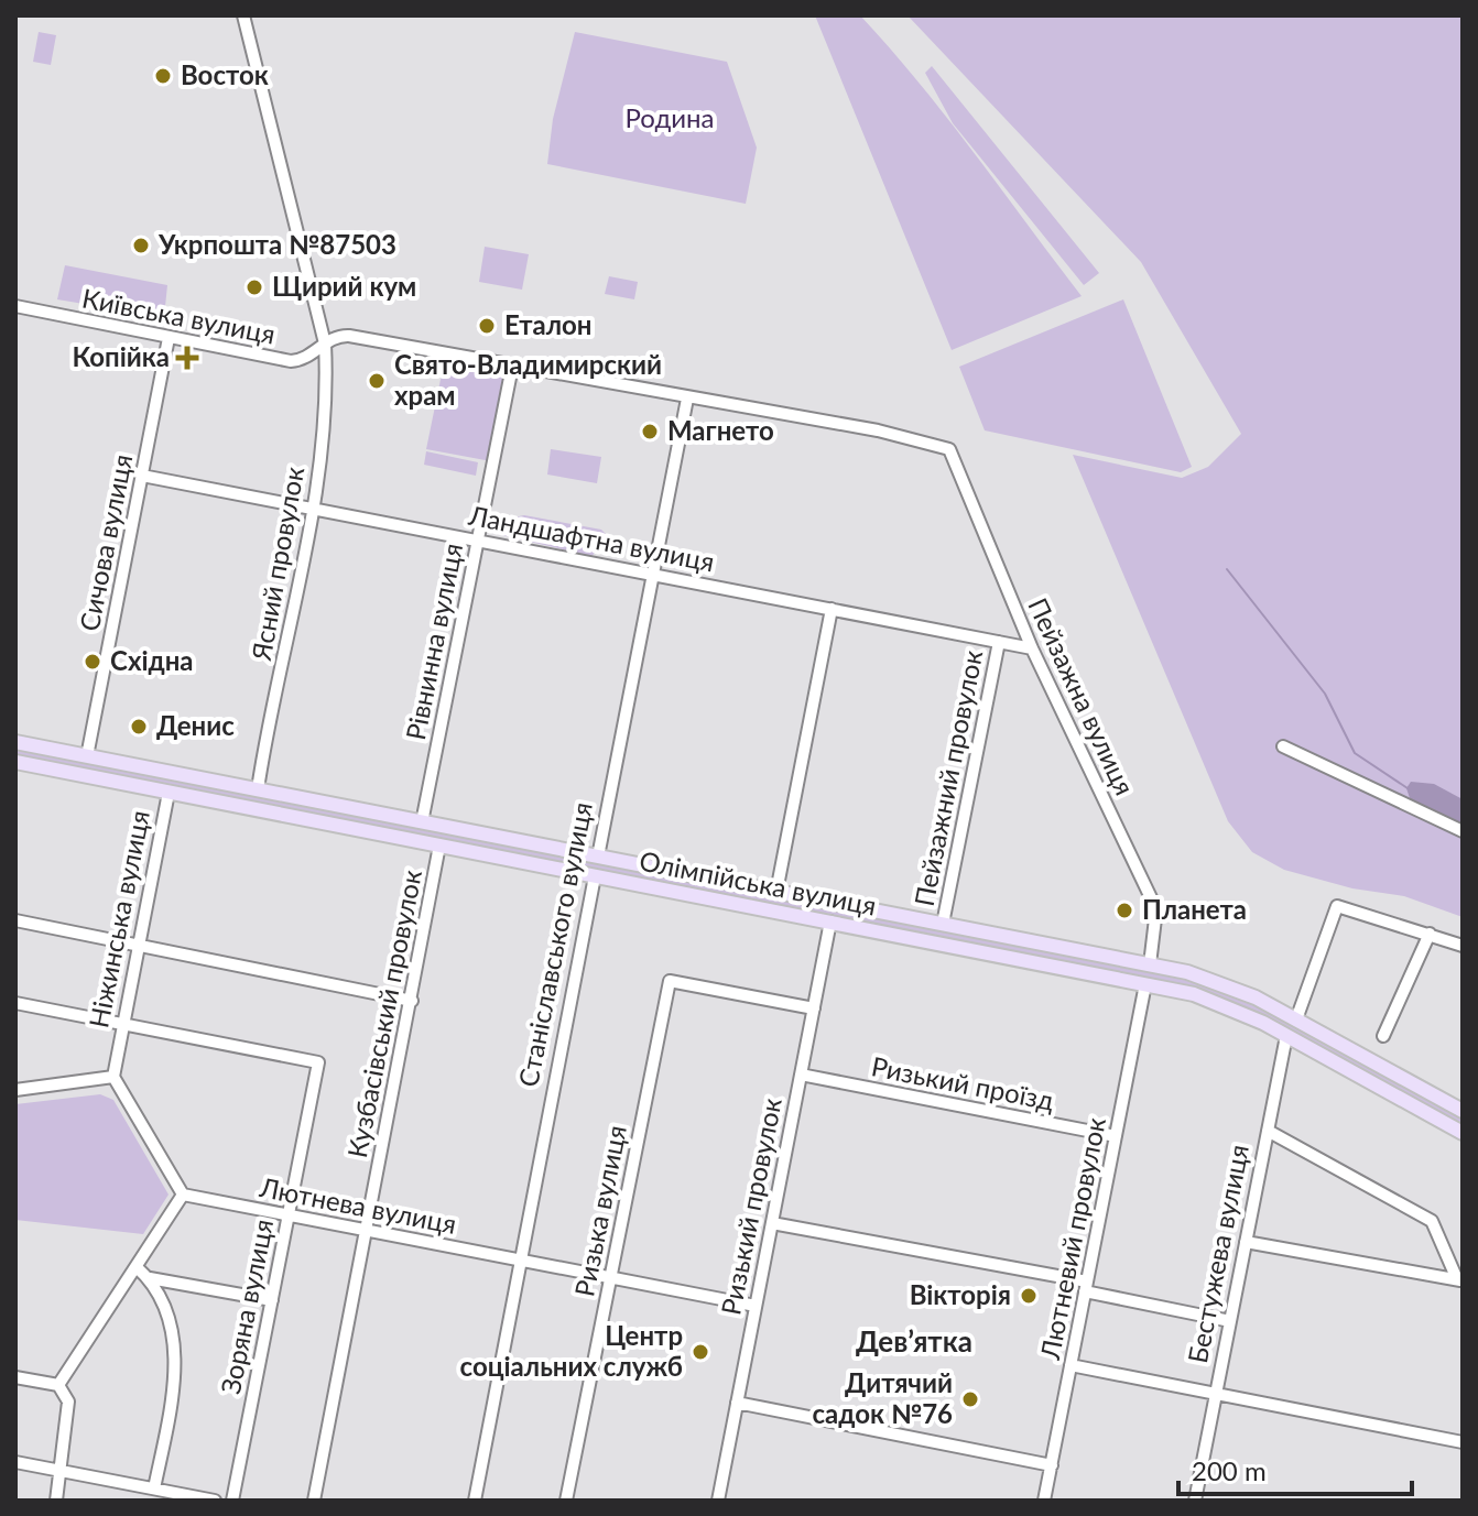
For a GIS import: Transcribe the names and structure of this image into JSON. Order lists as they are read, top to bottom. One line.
{"streets":{"main road":["Олімпійська вулиця","Ніжинська вулиця","Станіславського вулиця","Бестужева вулиця"],"street":["Київська вулиця","Ландшафтна вулиця","Сичова вулиця","Ясний провулок","Рівнинна вулиця","Пейзажна вулиця","Пейзажний провулок","Кузбасівський провулок","Ризький проїзд","Лютнева вулиця","Ризький провулок","Ризька вулиця","Лютневий провулок","Зоряна вулиця"]},"crossings":[["Київська вулиця","Сичова вулиця"],["Київська вулиця","Ясний провулок"],["Київська вулиця","Рівнинна вулиця"],["Київська вулиця","Пейзажна вулиця"],["Київська вулиця","Станіславського вулиця"],["Ландшафтна вулиця","Сичова вулиця"],["Ландшафтна вулиця","Ясний провулок"],["Ландшафтна вулиця","Рівнинна вулиця"],["Ландшафтна вулиця","Пейзажна вулиця"],["Ландшафтна вулиця","Пейзажний провулок"],["Ландшафтна вулиця","Станіславського вулиця"],["Сичова вулиця","Олімпійська вулиця"],["Ясний провулок","Олімпійська вулиця"],["Рівнинна вулиця","Олімпійська вулиця"],["Пейзажна вулиця","Олімпійська вулиця"],["Пейзажний провулок","Олімпійська вулиця"],["Олімпійська вулиця","Ніжинська вулиця"],["Олімпійська вулиця","Станіславського вулиця"],["Олімпійська вулиця","Кузбасівський провулок"],["Олімпійська вулиця","Ризький провулок"],["Олімпійська вулиця","Лютневий провулок"],["Олімпійська вулиця","Бестужева вулиця"],["Ніжинська вулиця","Зоряна вулиця"],["Станіславського вулиця","Лютнева вулиця"],["Кузбасівський провулок","Лютнева вулиця"],["Ризький проїзд","Ризький провулок"],["Ризький проїзд","Лютневий провулок"],["Лютнева вулиця","Ризький провулок"],["Лютнева вулиця","Ризька вулиця"],["Лютнева вулиця","Зоряна вулиця"],["Ризький провулок","Ризька вулиця"]],"districts":["Дев’ятка"],"parks":["Родина"],"places":{"other":["Восток","Укрпошта №87503","Щирий кум","Еталон","Свято-Владимирский храм","Магнето","Східна","Денис","Планета","Вікторія","Центр соціальних служб","Дитячий садок №76"],"health":["Копійка"]},"scale_bar":"200 m"}
